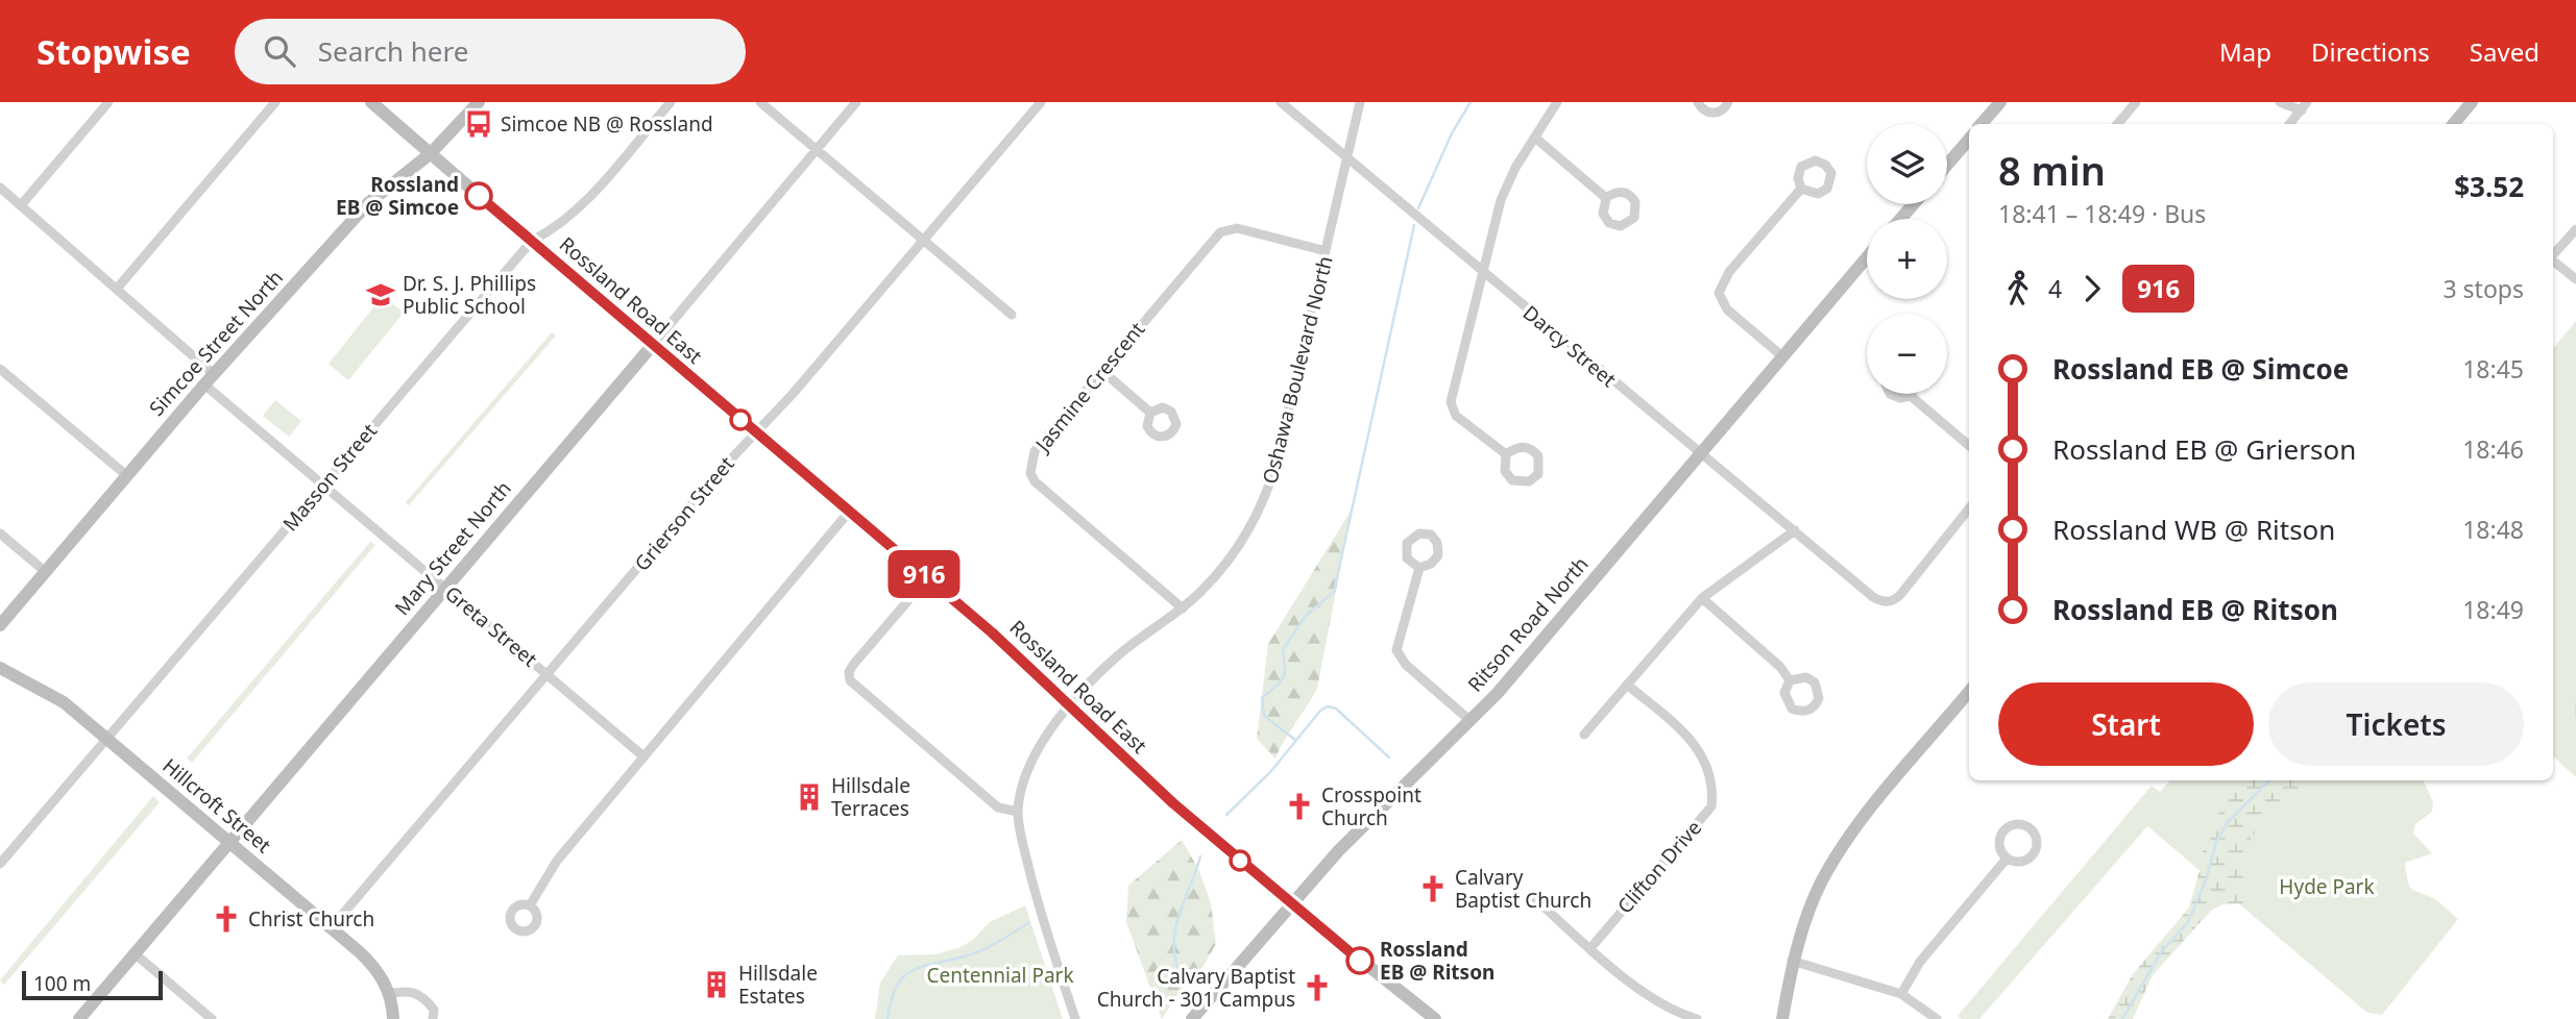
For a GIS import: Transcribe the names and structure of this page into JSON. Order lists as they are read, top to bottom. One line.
{"streets":{"main road":["Rossland Road East","Simcoe Street North","Mary Street North","Ritson Road North","Hillcroft Street"],"street":["Darcy Street","Oshawa Boulevard North","Jasmine Crescent","Masson Street","Grierson Street","Greta Street","Clifton Drive"]},"crossings":[["Rossland Road East","Simcoe Street North"],["Rossland Road East","Oshawa Boulevard North"],["Rossland Road East","Masson Street"],["Rossland Road East","Grierson Street"],["Rossland Road East","Mary Street North"],["Rossland Road East","Ritson Road North"],["Simcoe Street North","Greta Street"],["Darcy Street","Oshawa Boulevard North"],["Darcy Street","Ritson Road North"],["Oshawa Boulevard North","Jasmine Crescent"],["Masson Street","Greta Street"],["Masson Street","Hillcroft Street"],["Grierson Street","Greta Street"],["Grierson Street","Hillcroft Street"],["Mary Street North","Greta Street"],["Mary Street North","Hillcroft Street"]],"parks":["Hyde Park","Centennial Park"],"places":{"bus stop":["Simcoe NB @ Rossland"],"other":["Rossland EB @ Simcoe","Rossland EB @ Ritson"],"school or university":["Dr. S. J. Phillips Public School"],"building":["Hillsdale Terraces","Hillsdale Estates"],"church":["Crosspoint Church","Calvary Baptist Church","Christ Church","Calvary Baptist Church - 301 Campus"]},"lines":["bus line 916"],"scale_bar":"100 m","page":{"header":"Stopwise","search":"Search here","nav":["Map","Directions","Saved"],"on_map":"916","map_buttons":["+","−"],"heading":["8 min","18:41 – 18:49 · Bus","$3.52"],"legs":["4","916","3 stops"],"list":[{"name":"Rossland EB @ Simcoe","value":"18:45"},{"name":"Rossland EB @ Grierson","value":"18:46"},{"name":"Rossland WB @ Ritson","value":"18:48"},{"name":"Rossland EB @ Ritson","value":"18:49"}],"buttons":["Start","Tickets"],"scale":"100 m"}}
